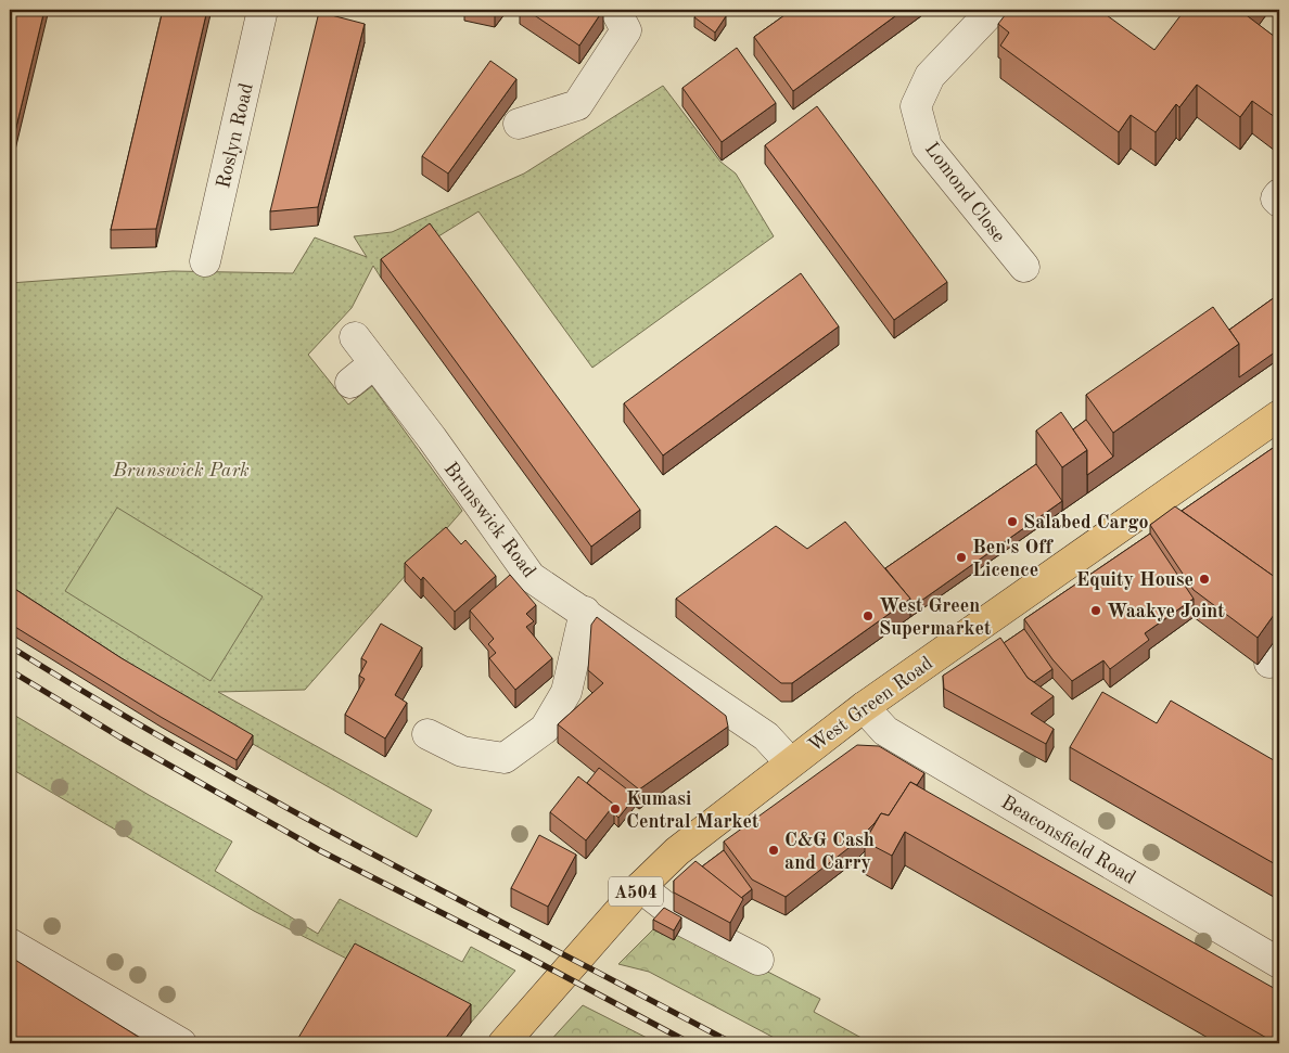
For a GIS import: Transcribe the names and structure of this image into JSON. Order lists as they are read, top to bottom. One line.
{"streets":{"main road":["West Green Road","A504"],"street":["Roslyn Road","Lomond Close","Brunswick Road","Beaconsfield Road"]},"crossings":[["Brunswick Road","West Green Road"],["West Green Road","Beaconsfield Road"]],"parks":["Brunswick Park"],"places":["Salabed Cargo","Ben's Off Licence","Equity House","Waakye Joint","West Green Supermarket","Kumasi Central Market","C&G Cash and Carry"]}
